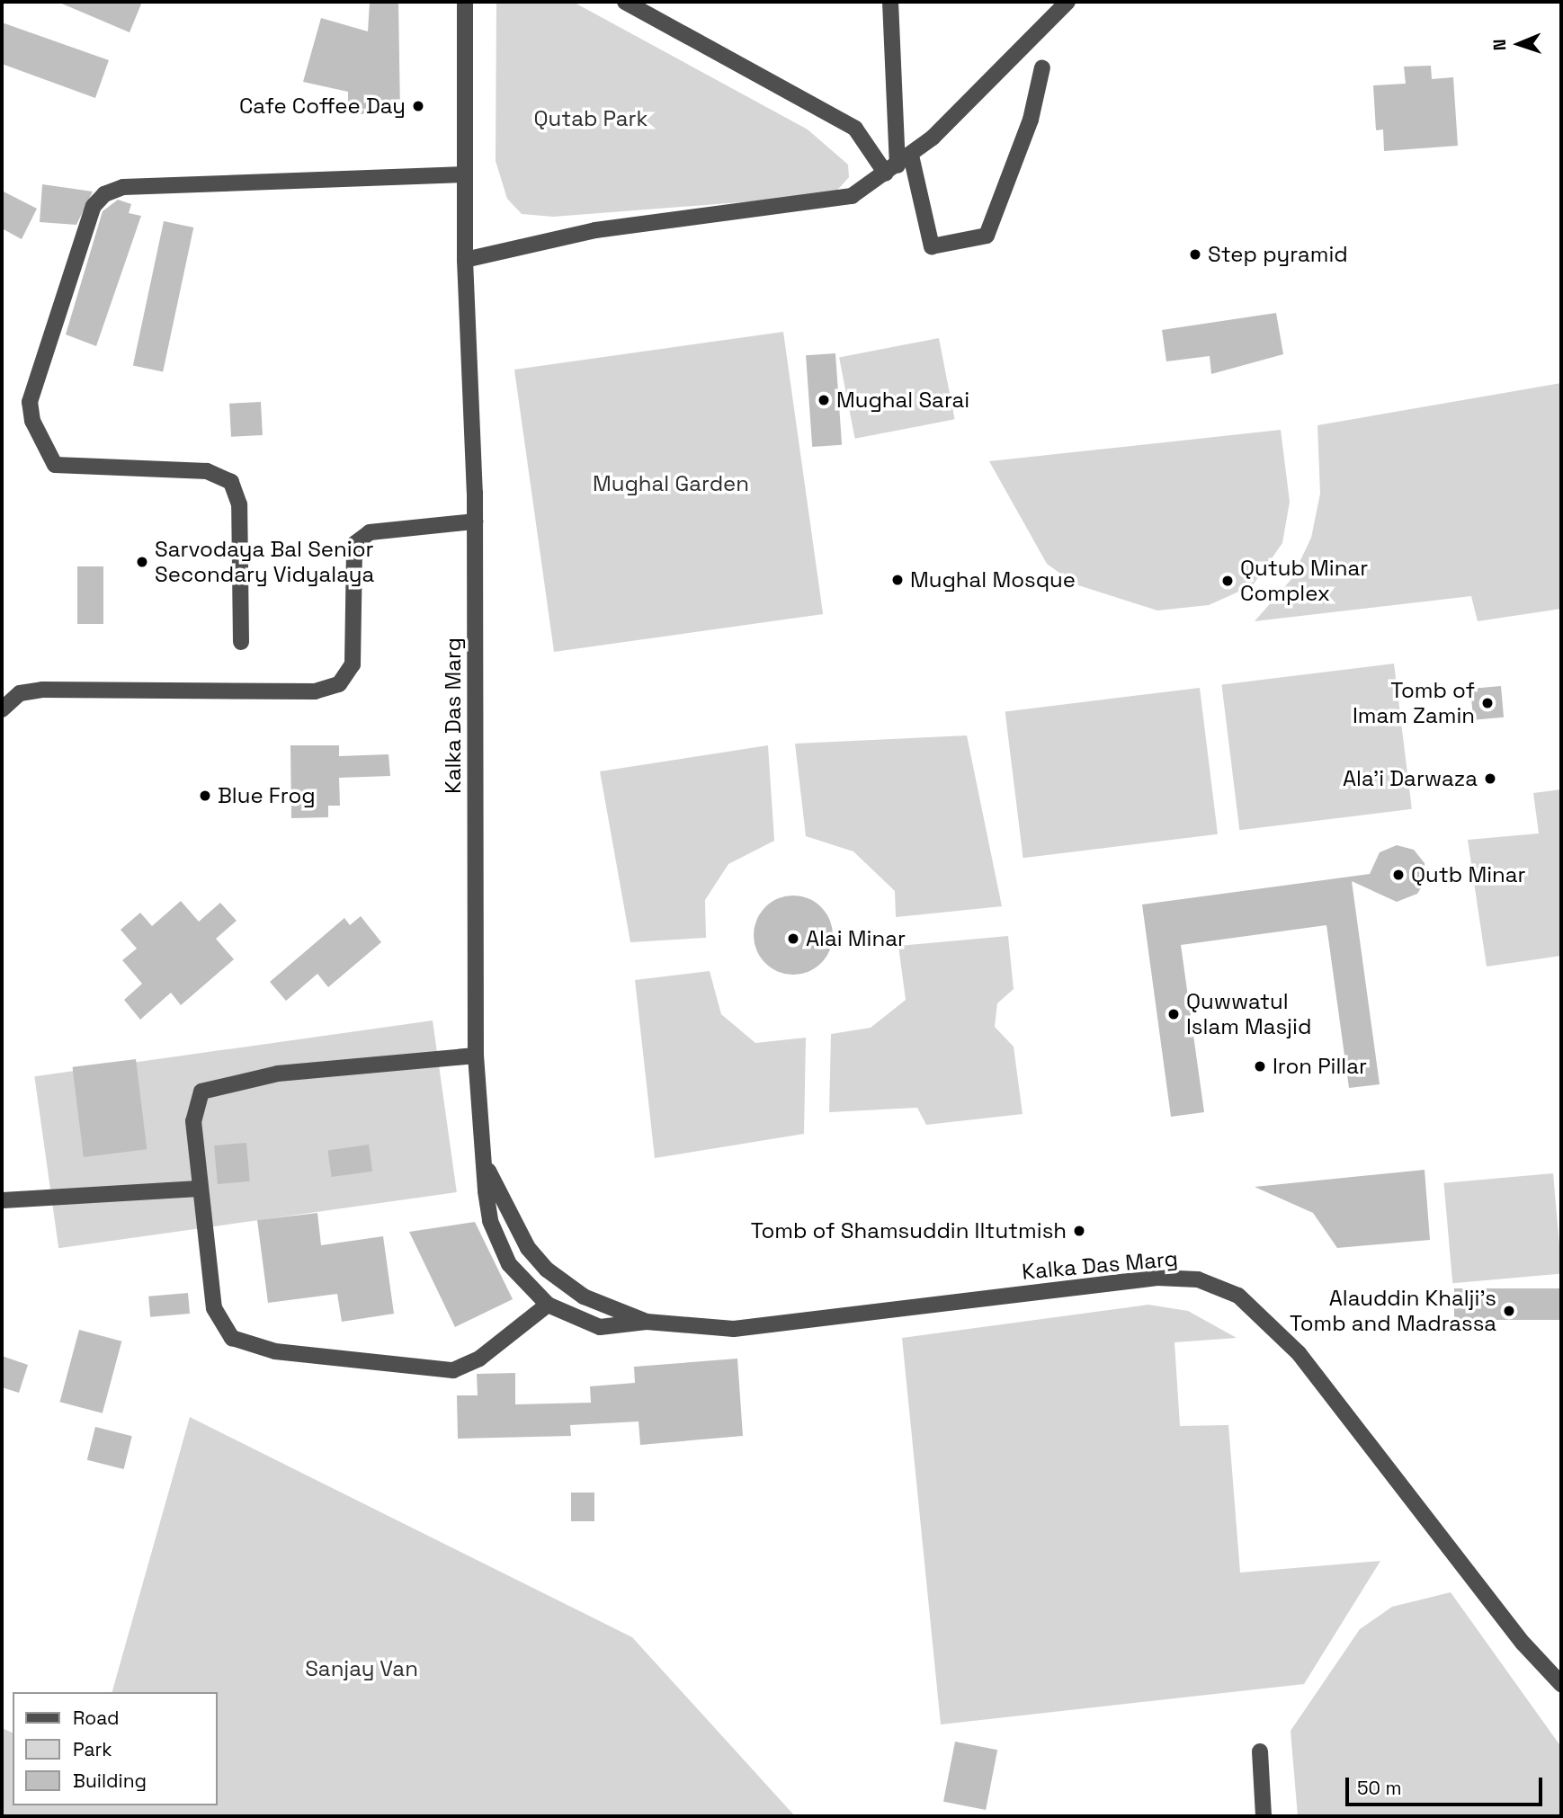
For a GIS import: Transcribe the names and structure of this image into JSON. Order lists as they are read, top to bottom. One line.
{"streets":{"street":["Kalka Das Marg"]},"parks":["Qutab Park","Mughal Garden","Sanjay Van"],"places":["Cafe Coffee Day","Step pyramid","Mughal Sarai","Sarvodaya Bal Senior Secondary Vidyalaya","Mughal Mosque","Qutub Minar Complex","Tomb of Imam Zamin","Ala'i Darwaza","Blue Frog","Qutb Minar","Alai Minar","Quwwatul Islam Masjid","Iron Pillar","Tomb of Shamsuddin Iltutmish","Alauddin Khalji's Tomb and Madrassa"],"legend":["Road","Park","Building"],"scale_bar":"50 m","north":"left"}
